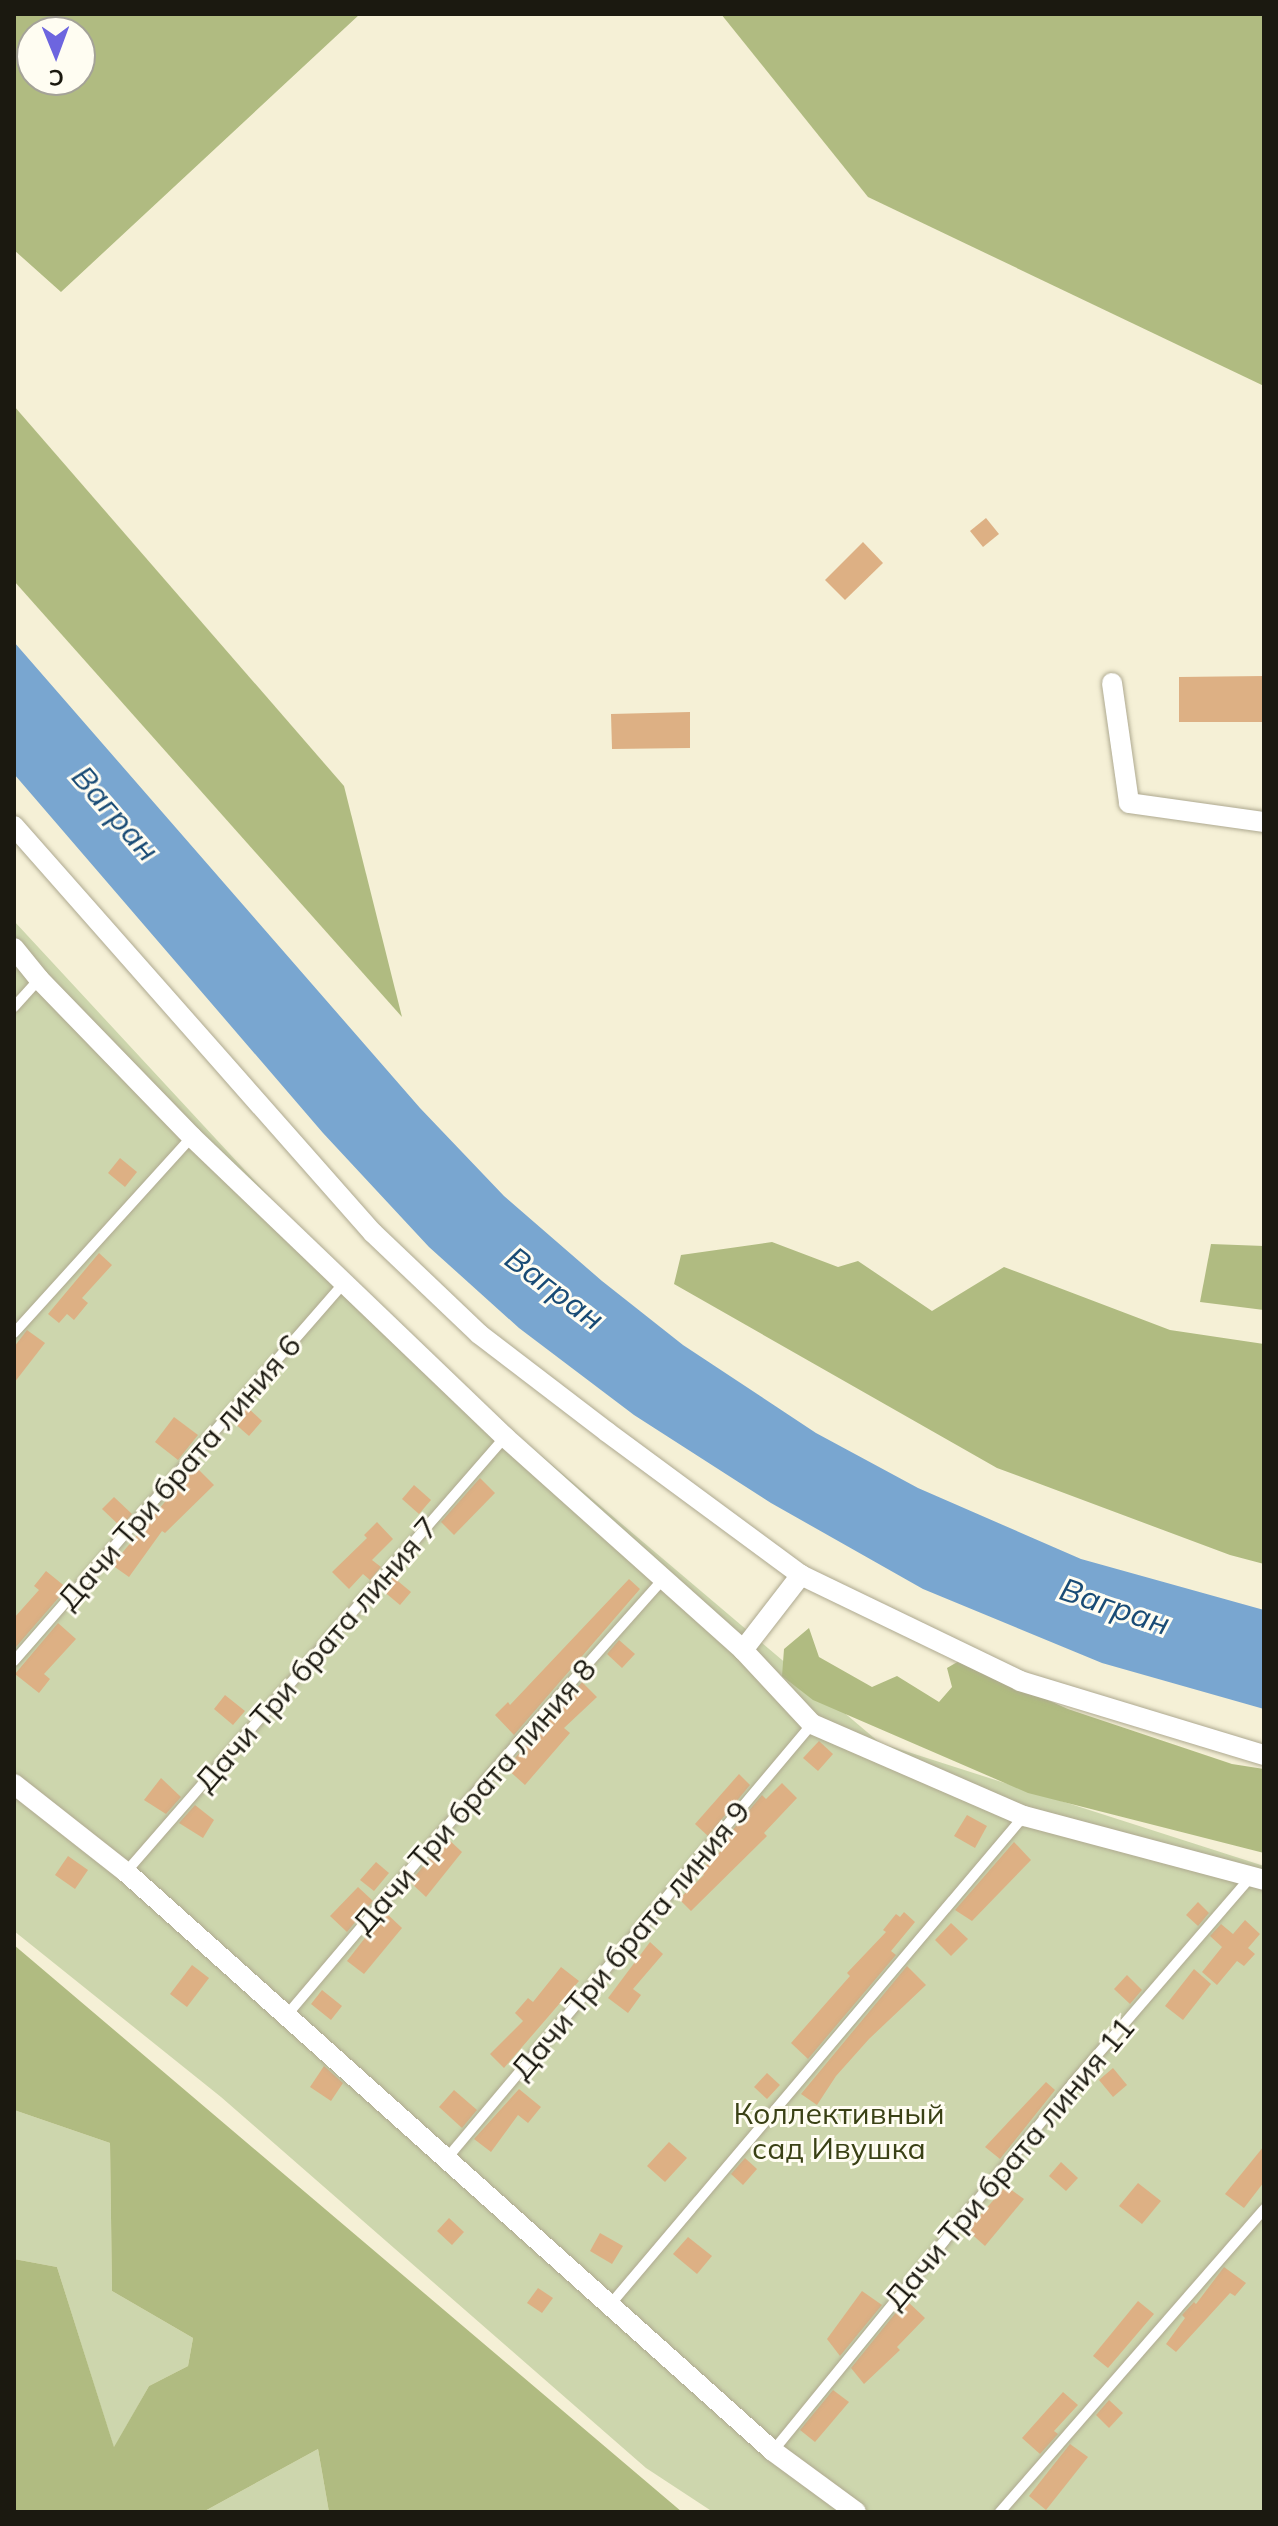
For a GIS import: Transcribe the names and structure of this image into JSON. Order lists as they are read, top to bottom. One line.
{"streets":{"lane":["Дачи Три брата линия 6","Дачи Три брата линия 7","Дачи Три брата линия 8","Дачи Три брата линия 9","Дачи Три брата линия 11"]},"water":["Вагран"],"parks":["Коллективный сад Ивушка"],"north":"bottom"}
